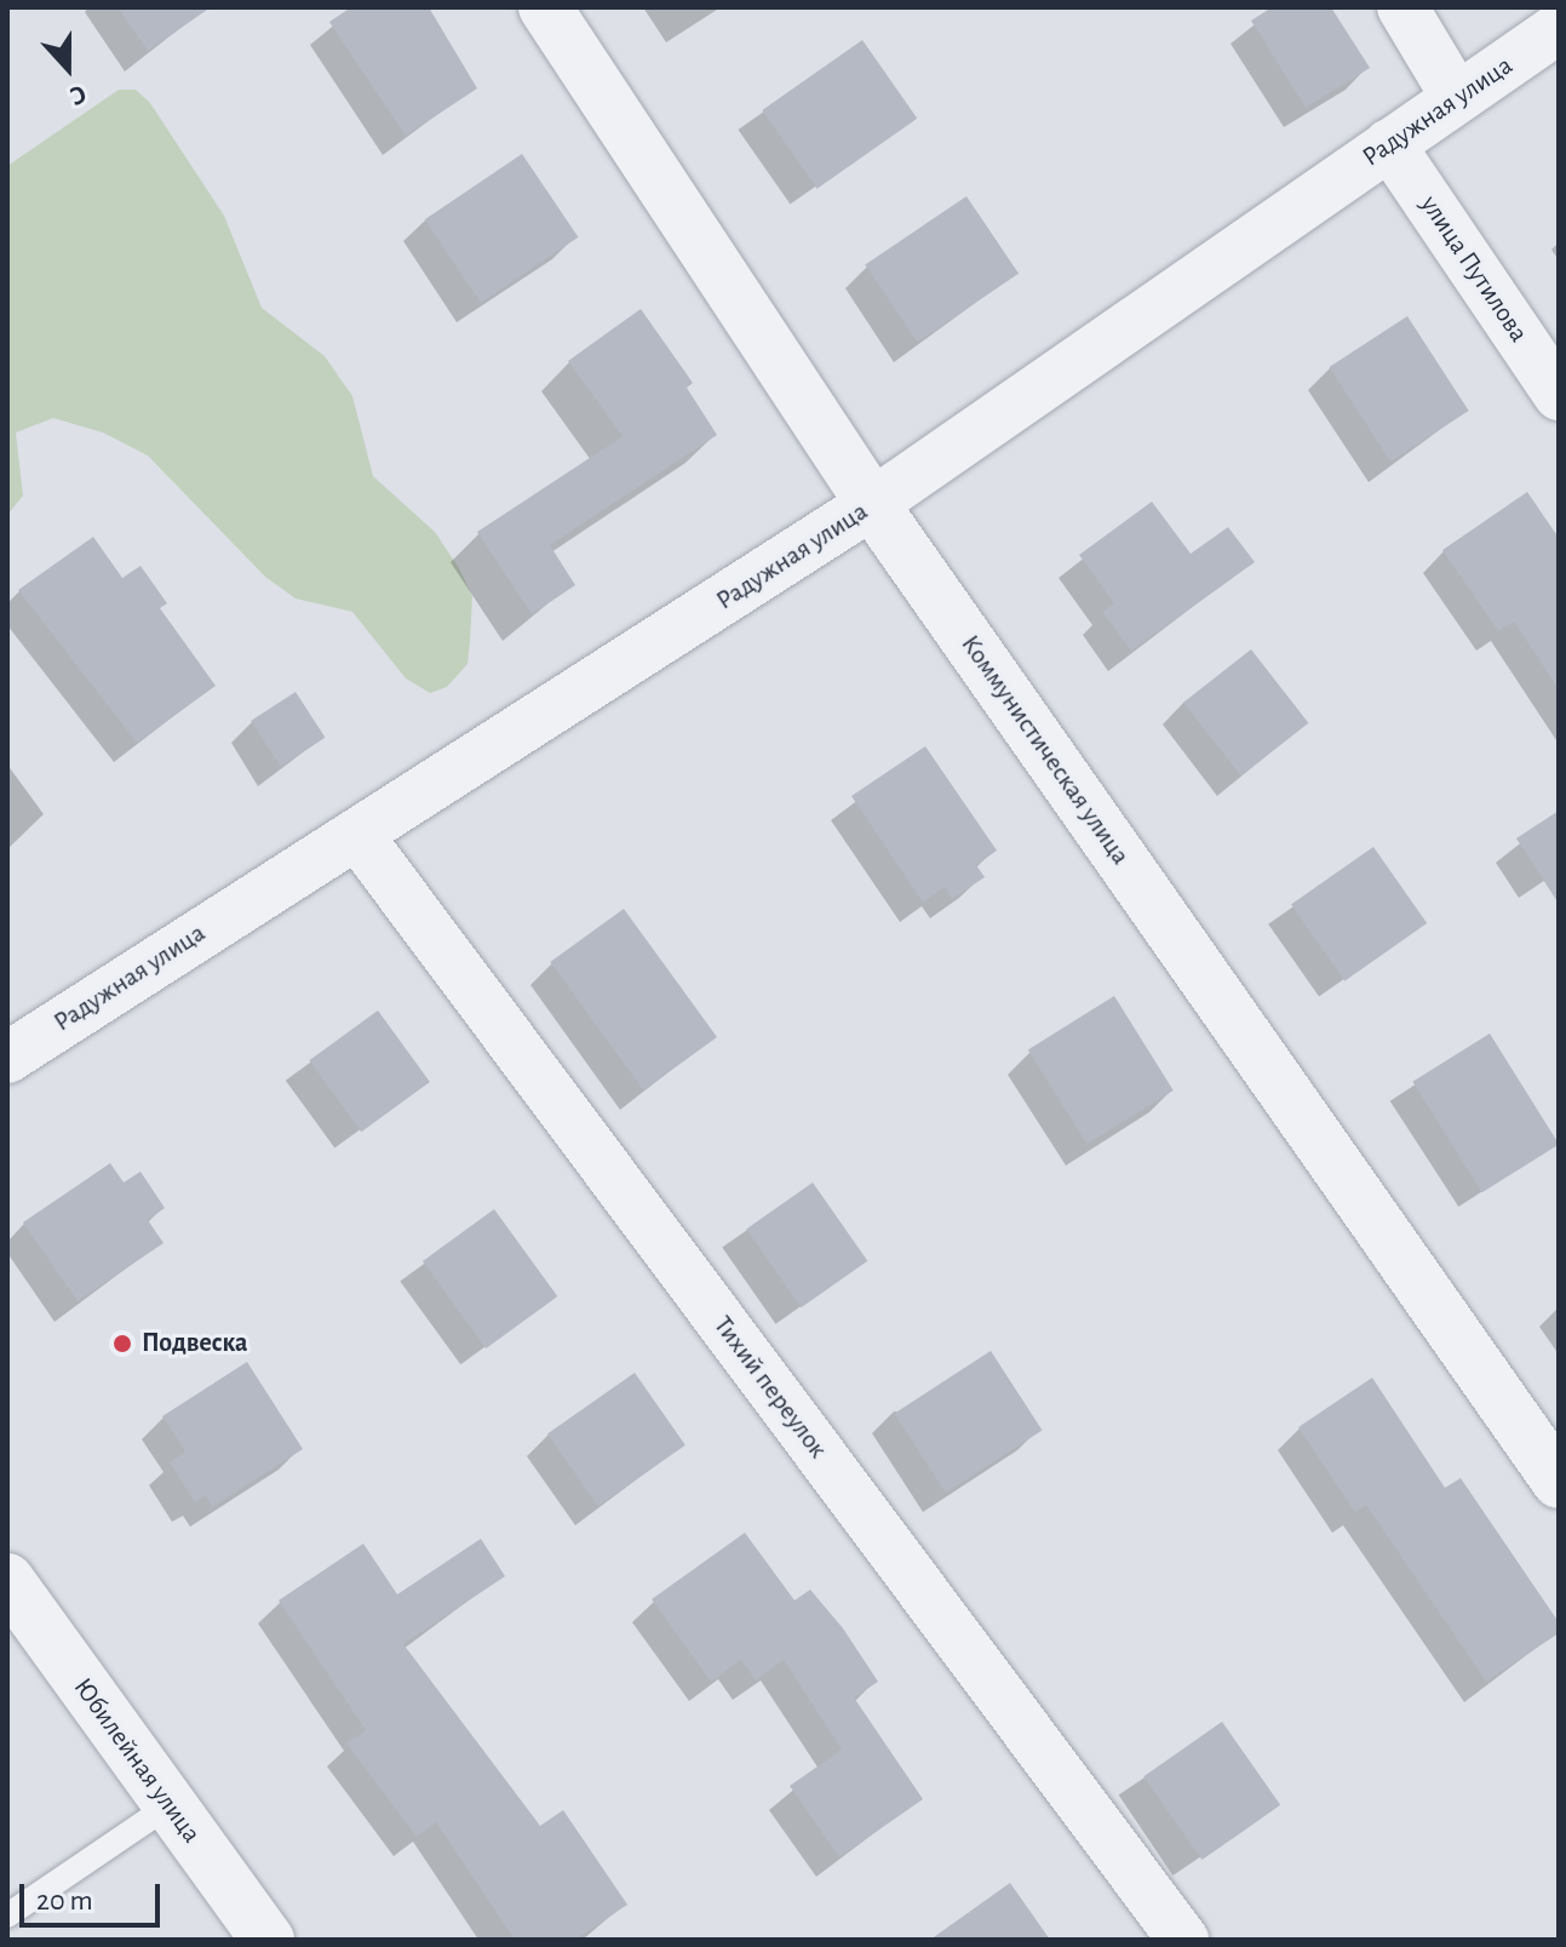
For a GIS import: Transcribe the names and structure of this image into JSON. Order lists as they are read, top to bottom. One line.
{"streets":{"street":["Радужная улица","улица Путилова","Коммунистическая улица","Тихий переулок","Юбилейная улица"]},"crossings":[["Радужная улица","улица Путилова"],["Радужная улица","Коммунистическая улица"],["Радужная улица","Тихий переулок"]],"places":["Подвеска"],"scale_bar":"20 m","north":"bottom"}
